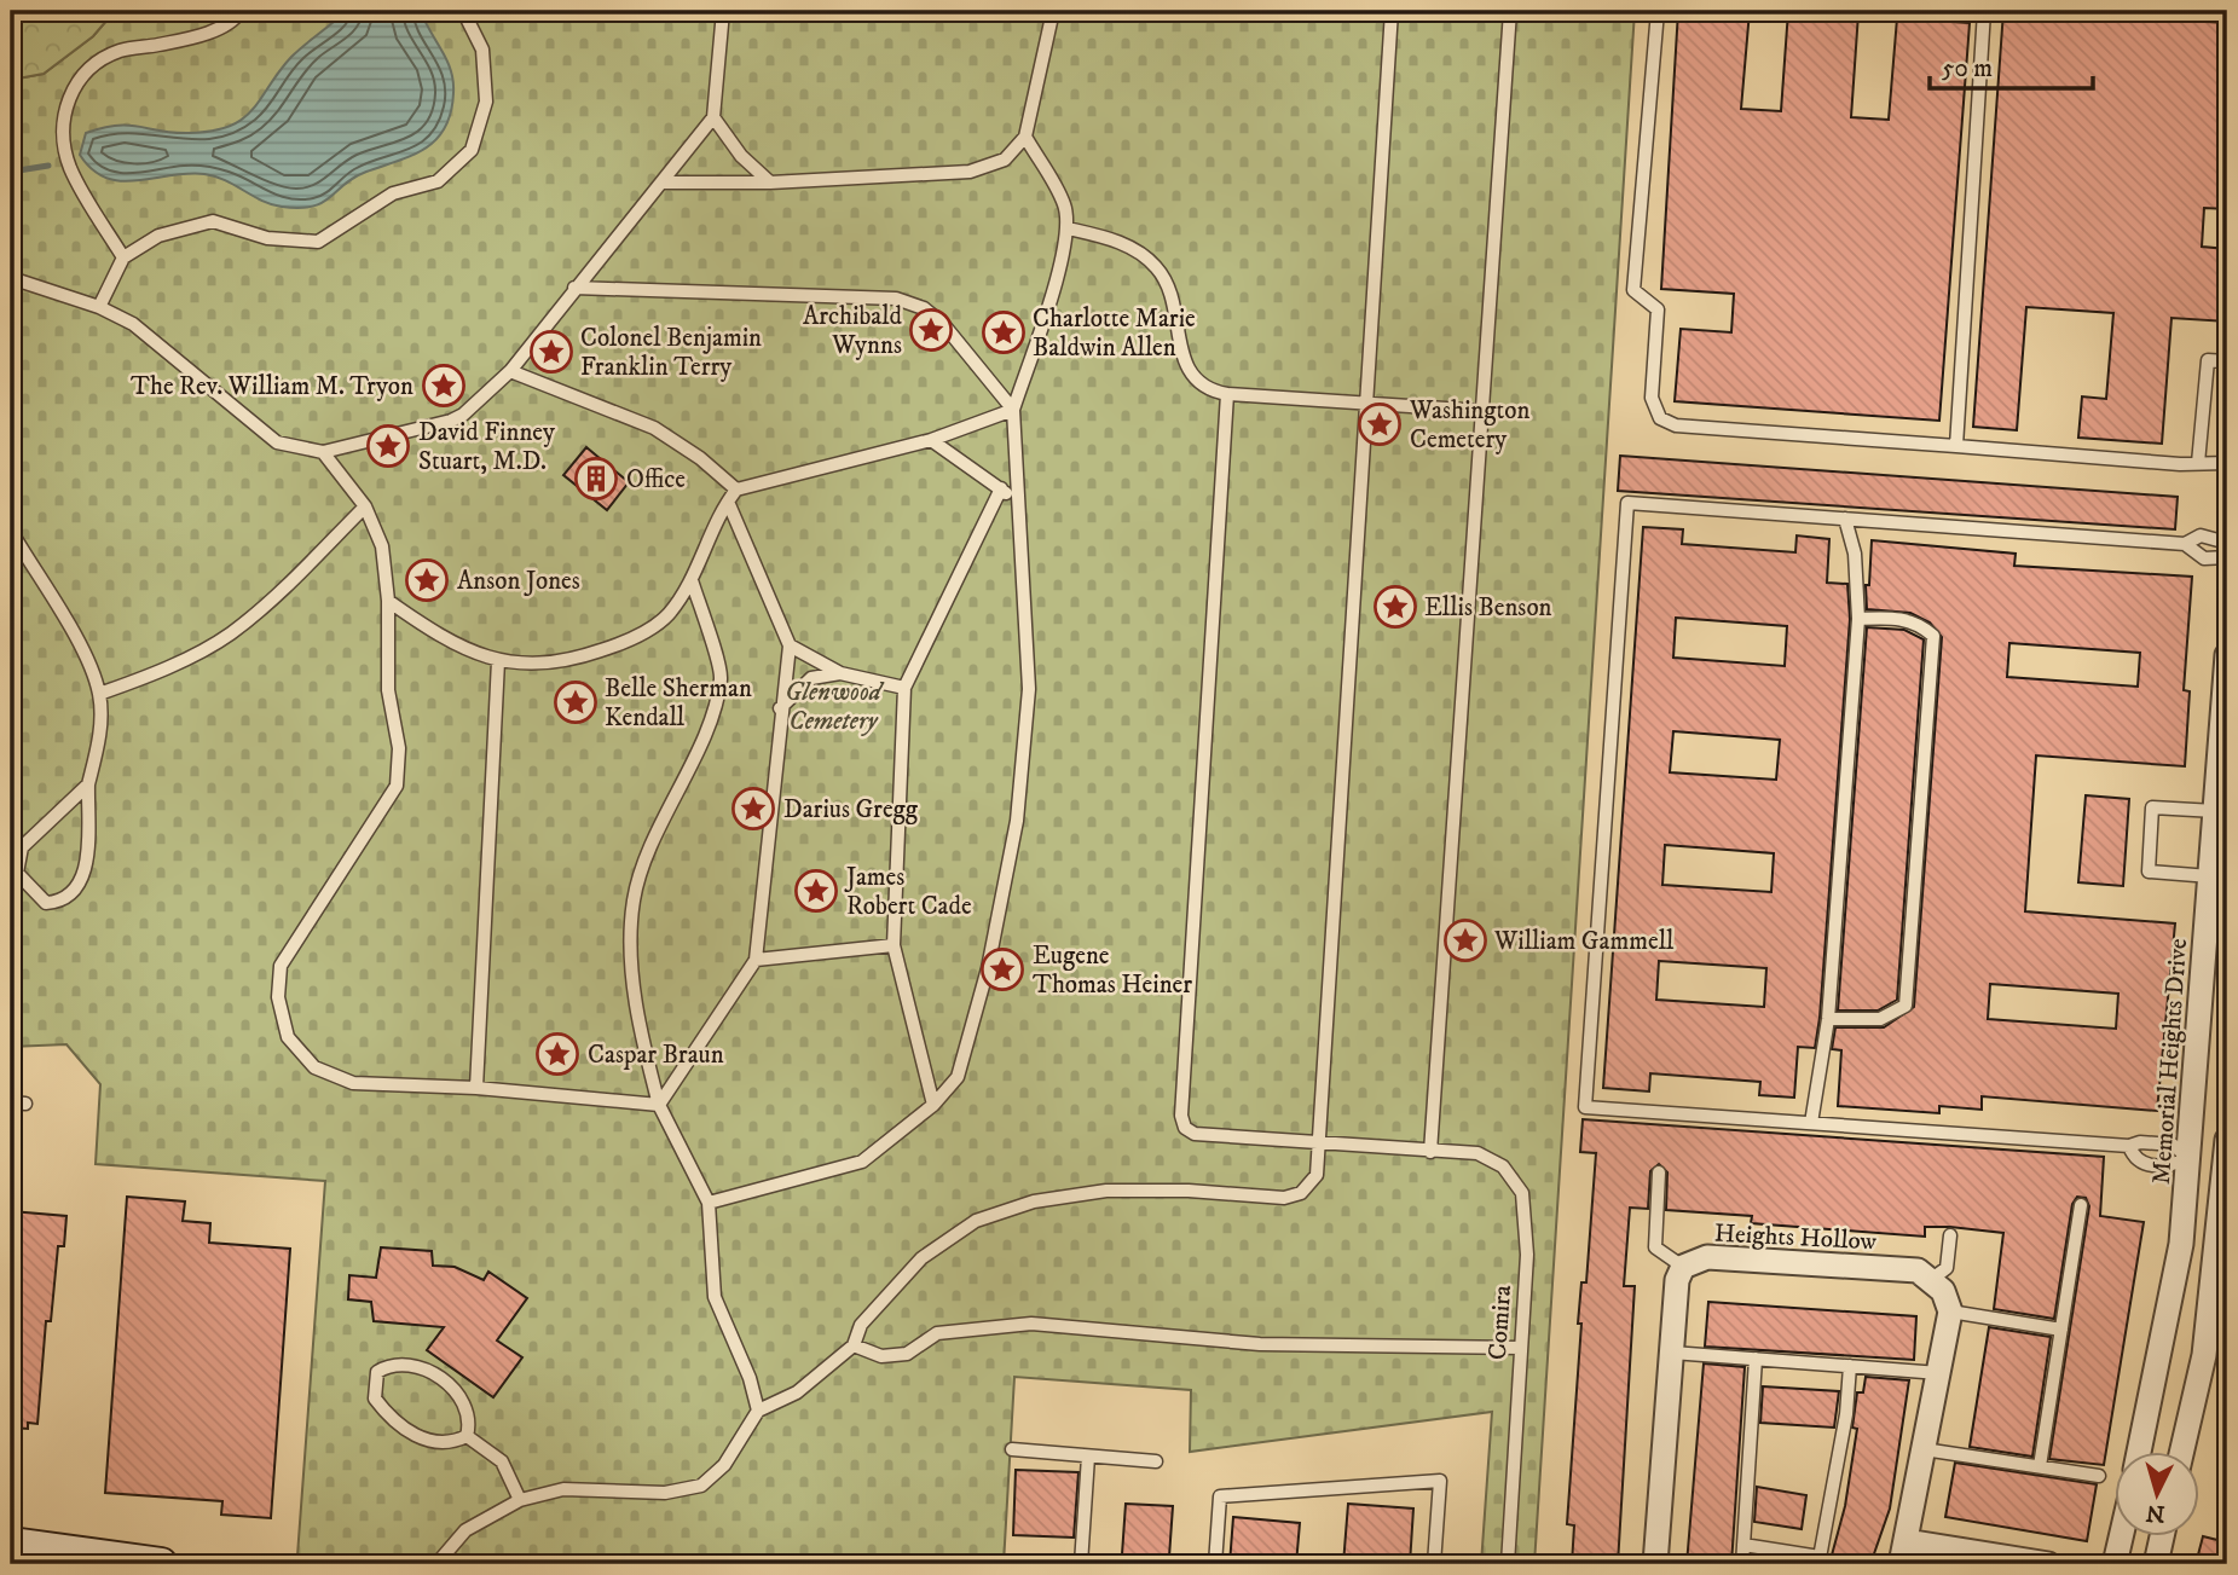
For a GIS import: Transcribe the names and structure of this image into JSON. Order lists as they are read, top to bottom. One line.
{"streets":{"street":["Memorial Heights Drive","Heights Hollow"],"lane":["Comira"]},"parks":["Glenwood Cemetery"],"places":{"place":["Archibald Wynns","Charlotte Marie Baldwin Allen","Colonel Benjamin Franklin Terry","The Rev. William M. Tryon","Washington Cemetery","David Finney Stuart, M.D.","Anson Jones","Ellis Benson","Belle Sherman Kendall","Darius Gregg","James Robert Cade","William Gammell","Eugene Thomas Heiner","Caspar Braun"],"building":["Office"]},"scale_bar":"50 m","north":"bottom"}
